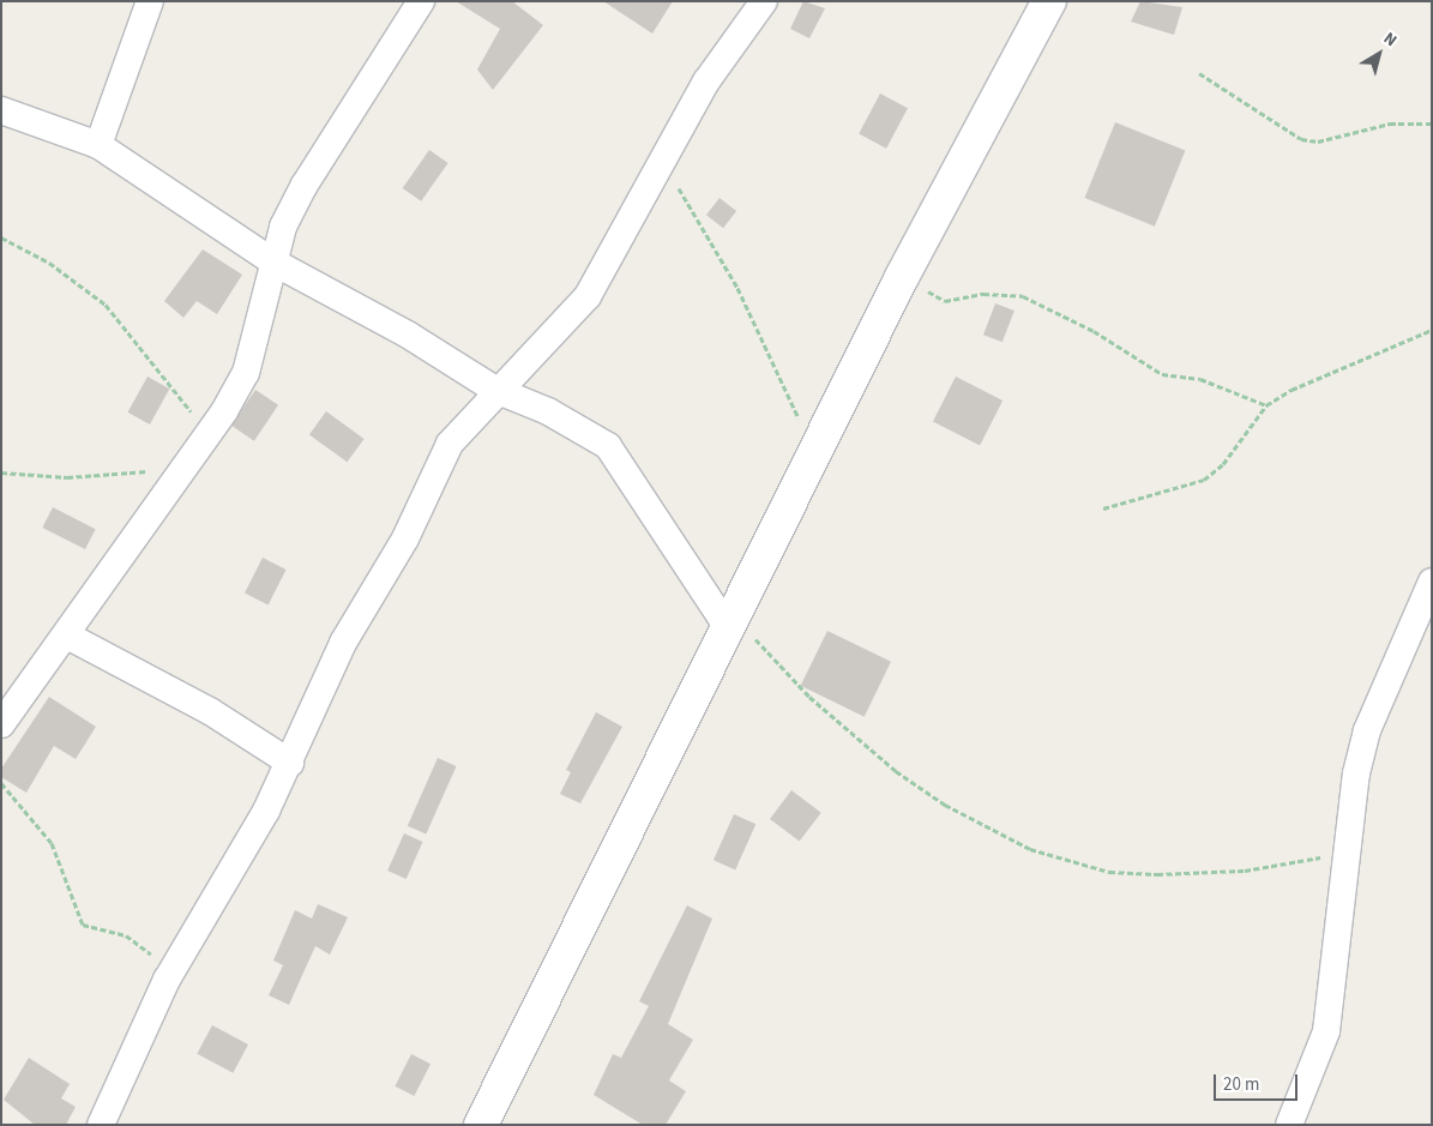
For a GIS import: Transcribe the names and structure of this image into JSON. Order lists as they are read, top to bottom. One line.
{"scale_bar":"20 m","north":"top right"}
